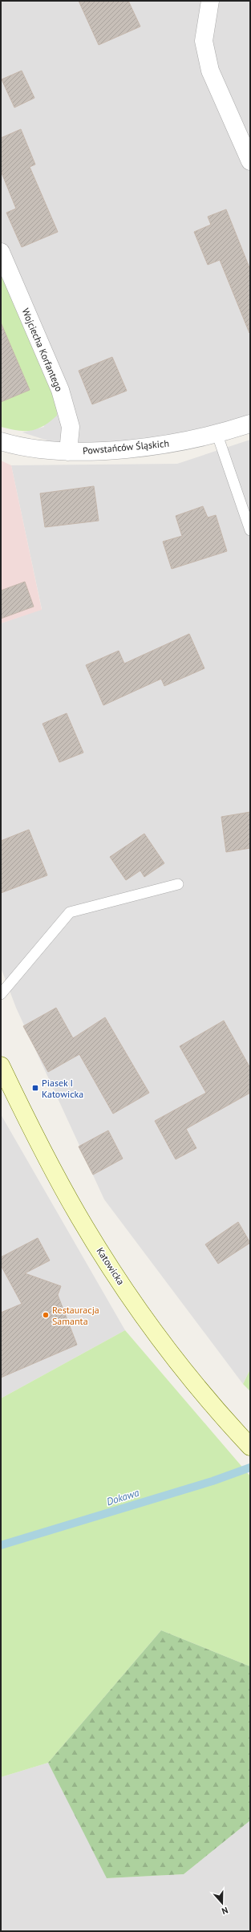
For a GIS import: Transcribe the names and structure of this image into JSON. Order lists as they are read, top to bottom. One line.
{"streets":{"street":["Wojciecha Korfantego","Powstańców Śląskich","Katowicka"]},"crossings":[["Wojciecha Korfantego","Powstańców Śląskich"]],"water":["Dokawa"],"places":{"transit":["Piasek I Katowicka"],"other":["Restauracja Samanta"]},"north":"bottom"}
